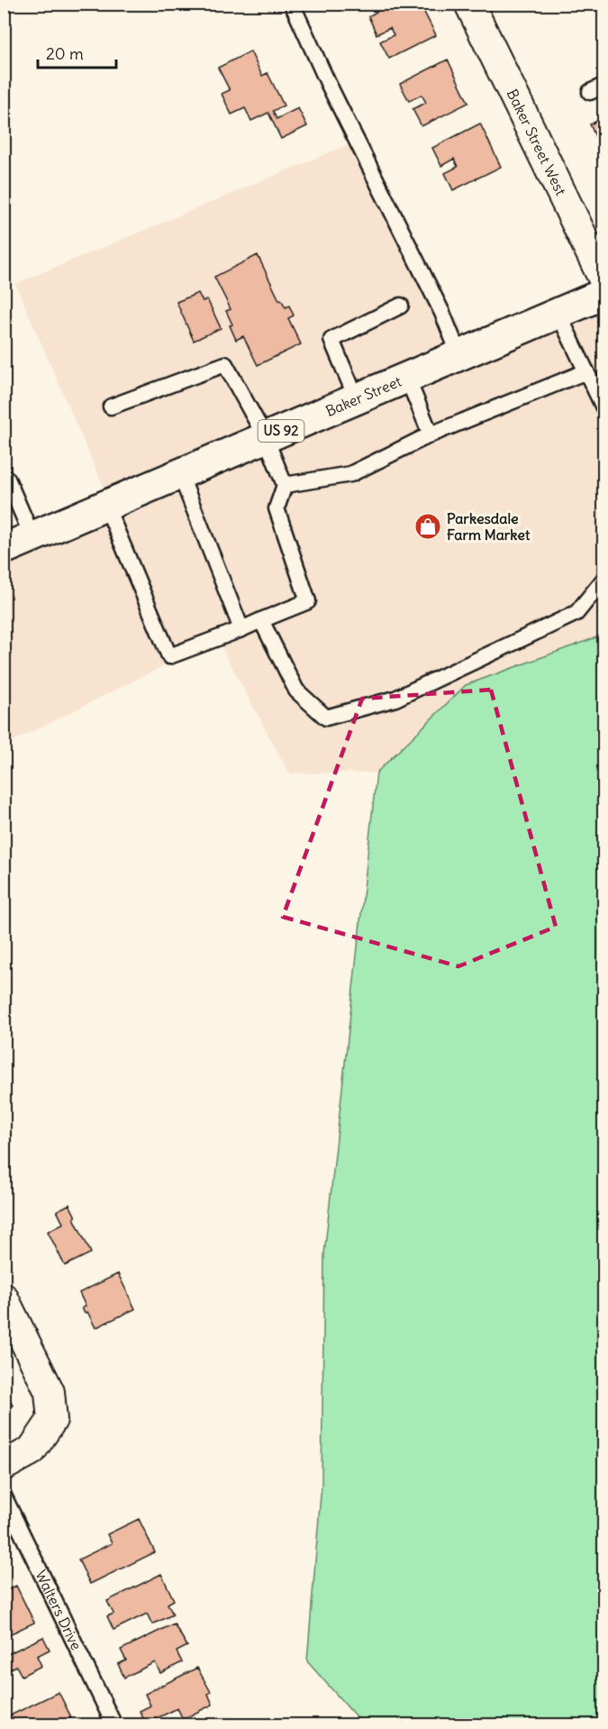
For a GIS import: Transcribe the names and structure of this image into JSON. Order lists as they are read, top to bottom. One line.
{"streets":{"main road":["Baker Street","US 92"],"street":["Baker Street West"],"lane":["Walters Drive"]},"places":{"shop":["Parkesdale Farm Market"]},"scale_bar":"20 m"}
